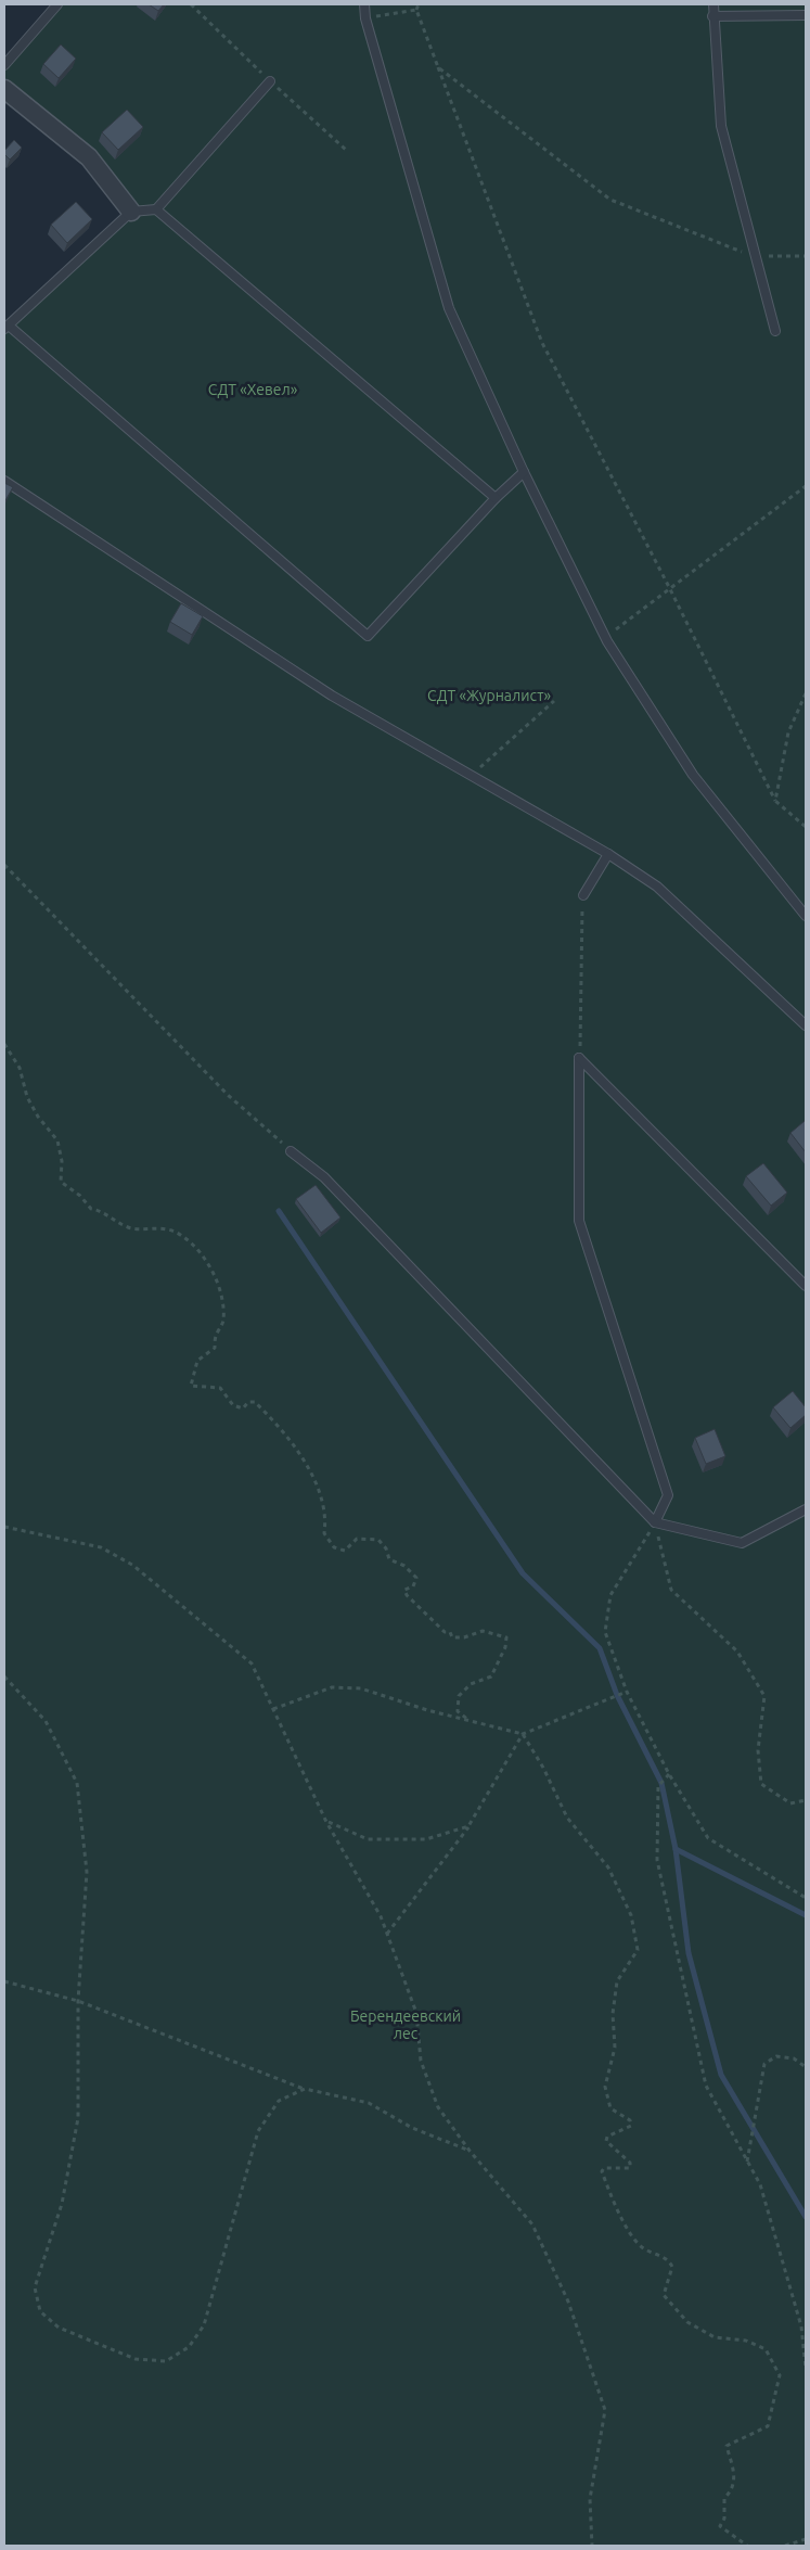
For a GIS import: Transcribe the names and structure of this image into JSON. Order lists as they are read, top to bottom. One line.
{"parks":["СДТ «Хевел»","СДТ «Журналист»","Берендеевский лес"]}
